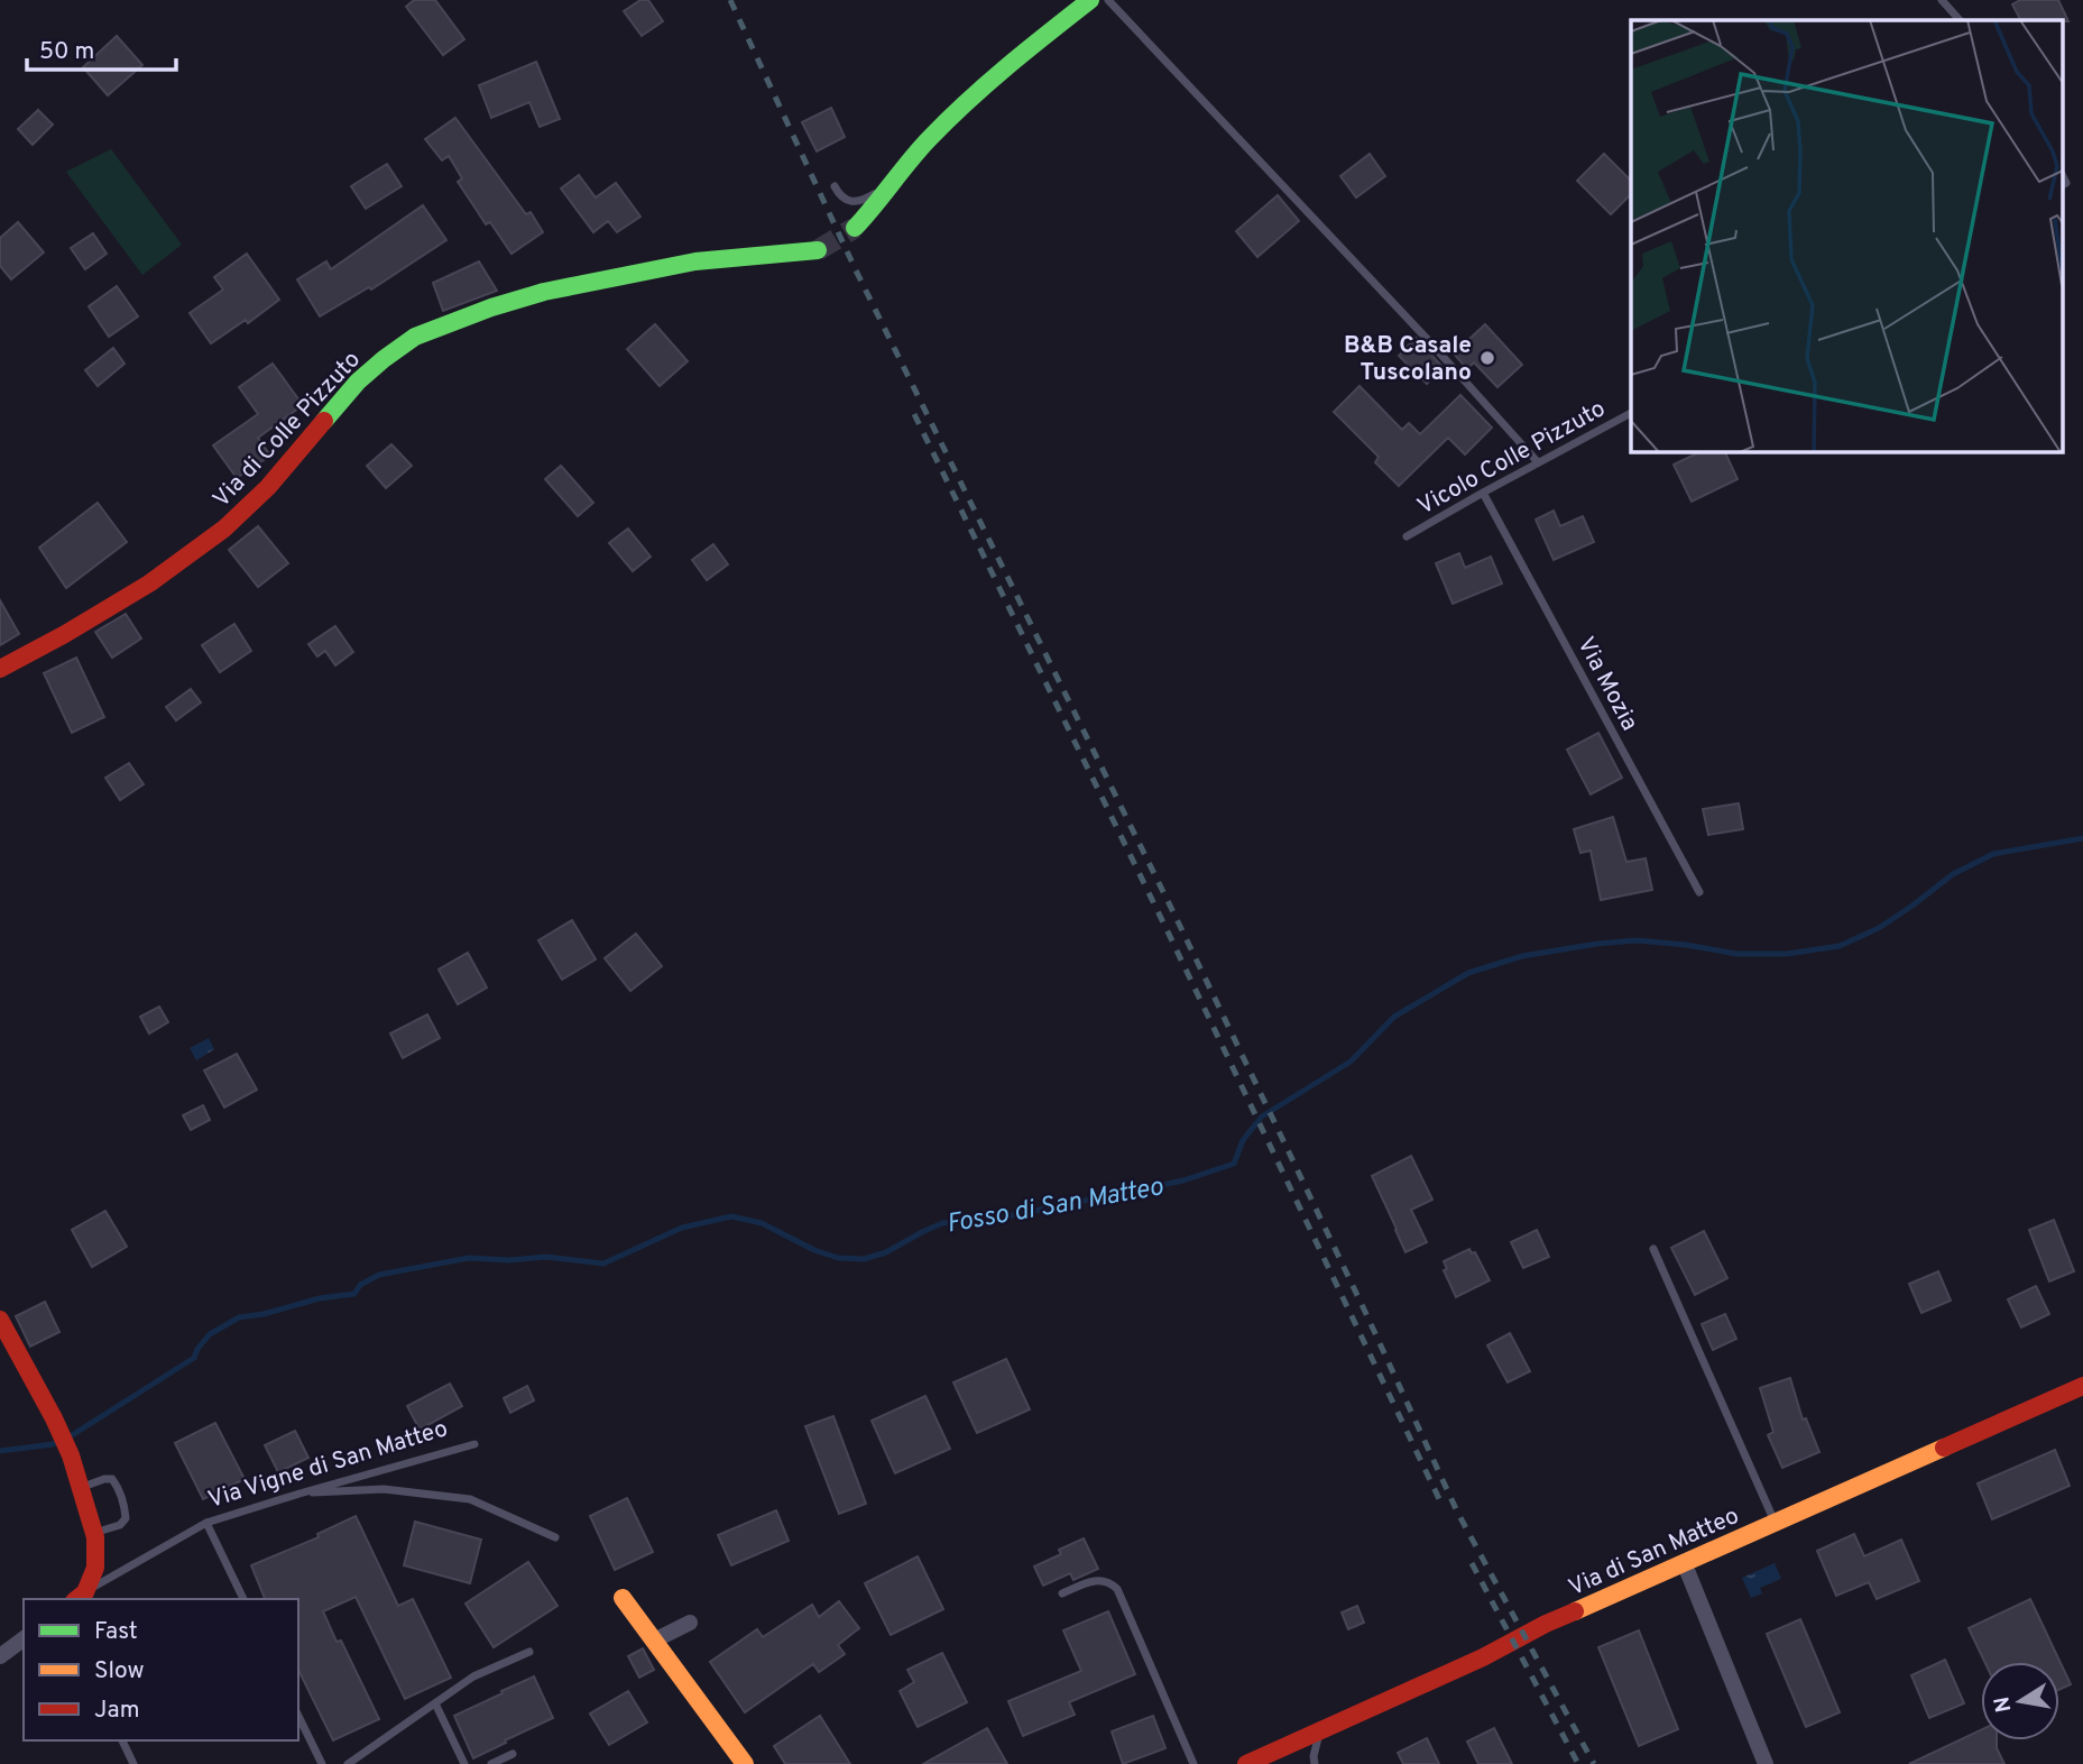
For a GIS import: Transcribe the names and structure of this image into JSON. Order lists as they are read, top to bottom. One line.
{"streets":{"street":["Via di Colle Pizzuto","Via di San Matteo"],"lane":["Vicolo Colle Pizzuto","Via Mozia","Via Vigne di San Matteo"]},"crossings":[["Vicolo Colle Pizzuto","Via Mozia"]],"water":["Fosso di San Matteo"],"places":["B&B Casale Tuscolano"],"legend":["Fast","Slow","Jam"],"scale_bar":"50 m","north":"left"}
